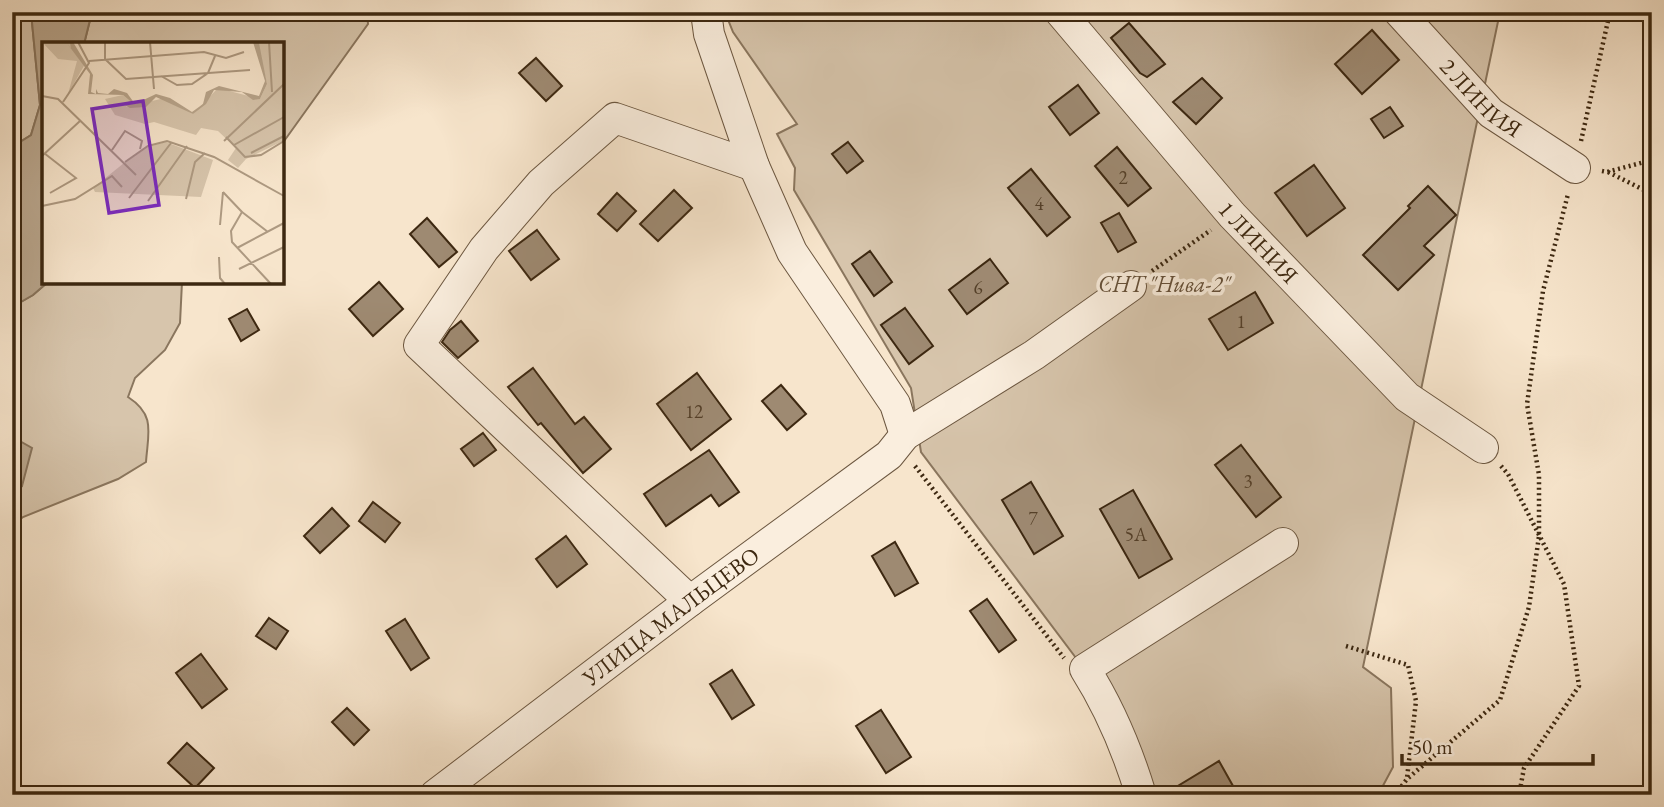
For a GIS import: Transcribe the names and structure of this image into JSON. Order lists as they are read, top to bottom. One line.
{"streets":{"street":["2 ЛИНИЯ","1 ЛИНИЯ","УЛИЦА МАЛЬЦЕВО"]},"parks":["СНТ \"Нива-2\""],"house_numbers":["2","4","6","1","12","3","7","5А"],"scale_bar":"50 m"}
